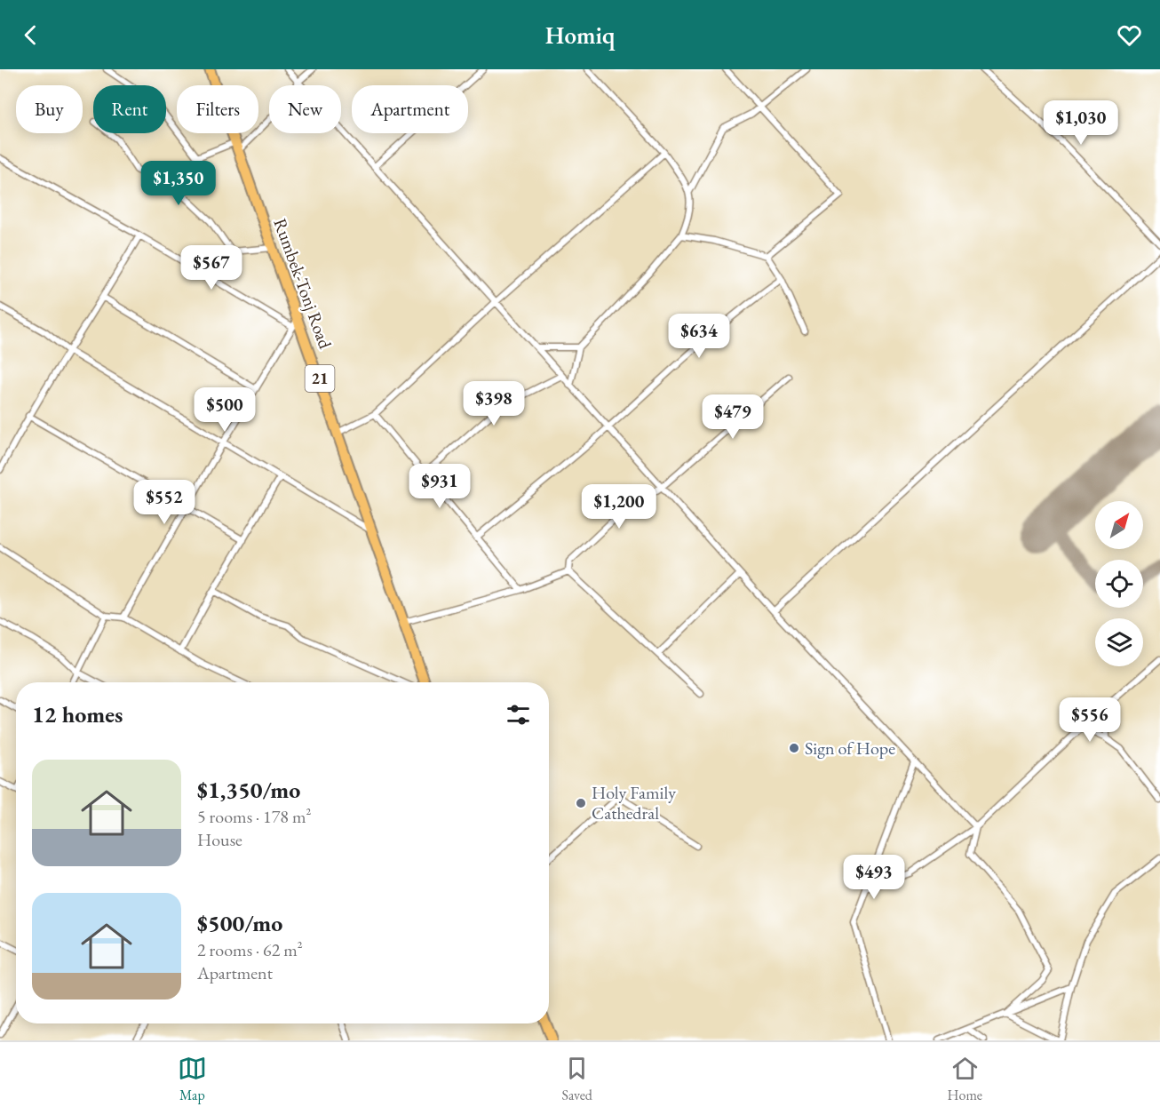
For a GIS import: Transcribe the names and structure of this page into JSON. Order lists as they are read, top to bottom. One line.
{"streets":{"main road":["Rumbek-Tonj Road","21"]},"places":["Sign of Hope","Holy Family Cathedral"],"north":"top right","page":{"header":"Homiq","chip":["Buy","Rent","Filters","New","Apartment"],"price":["$1,030","$1,350","$567","$634","$398","$500","$479","$931","$552","$1,200","$556","$493"],"heading":"12 homes","list":[{"name":"$1,350/mo","note":"5 rooms · 178 m² · House"},{"name":"$500/mo","note":"2 rooms · 62 m² · Apartment"}],"tabs":["Map","Saved","Home"]}}
